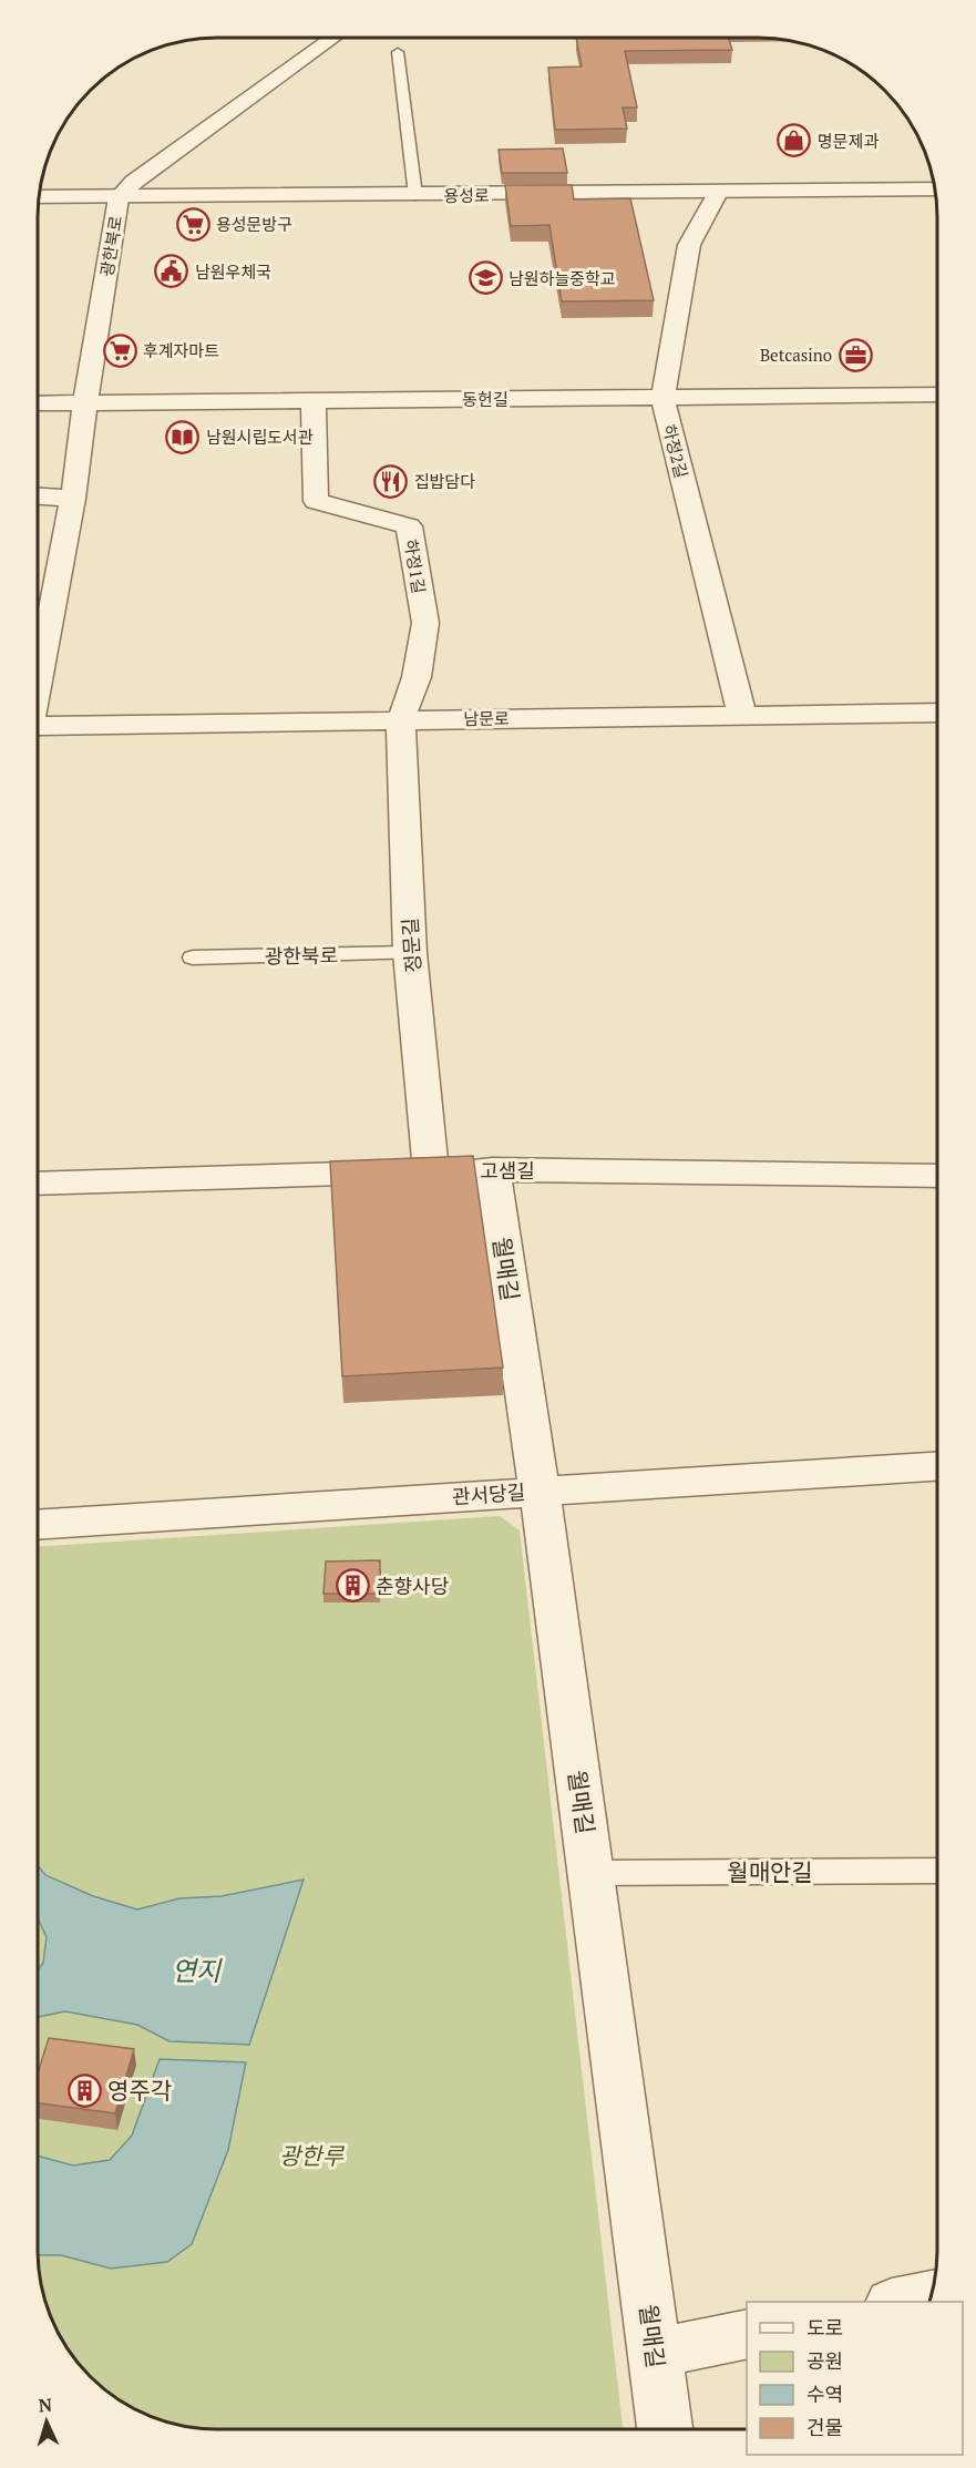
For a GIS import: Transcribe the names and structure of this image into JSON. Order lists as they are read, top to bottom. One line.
{"streets":{"street":["용성로","광한북로","동헌길","하정2길","하정1길","남문로","정문길","고샘길","월매길","관서당길"],"lane":["월매안길"]},"crossings":[["용성로","광한북로"],["용성로","하정2길"],["광한북로","동헌길"],["광한북로","정문길"],["동헌길","하정2길"],["동헌길","하정1길"],["하정2길","남문로"],["하정1길","남문로"],["하정1길","정문길"],["남문로","정문길"],["정문길","고샘길"],["고샘길","월매길"],["월매길","관서당길"],["월매길","월매안길"]],"water":["연지"],"parks":["광한루"],"places":{"shop":["명문제과"],"supermarket":["용성문방구","후계자마트"],"public building":["남원우체국"],"school or university":["남원하늘중학교"],"office":["Betcasino"],"library":["남원시립도서관"],"restaurant":["집밥담다"],"building":["춘향사당","영주각"]},"legend":["도로","공원","수역","건물"],"north":"top"}
